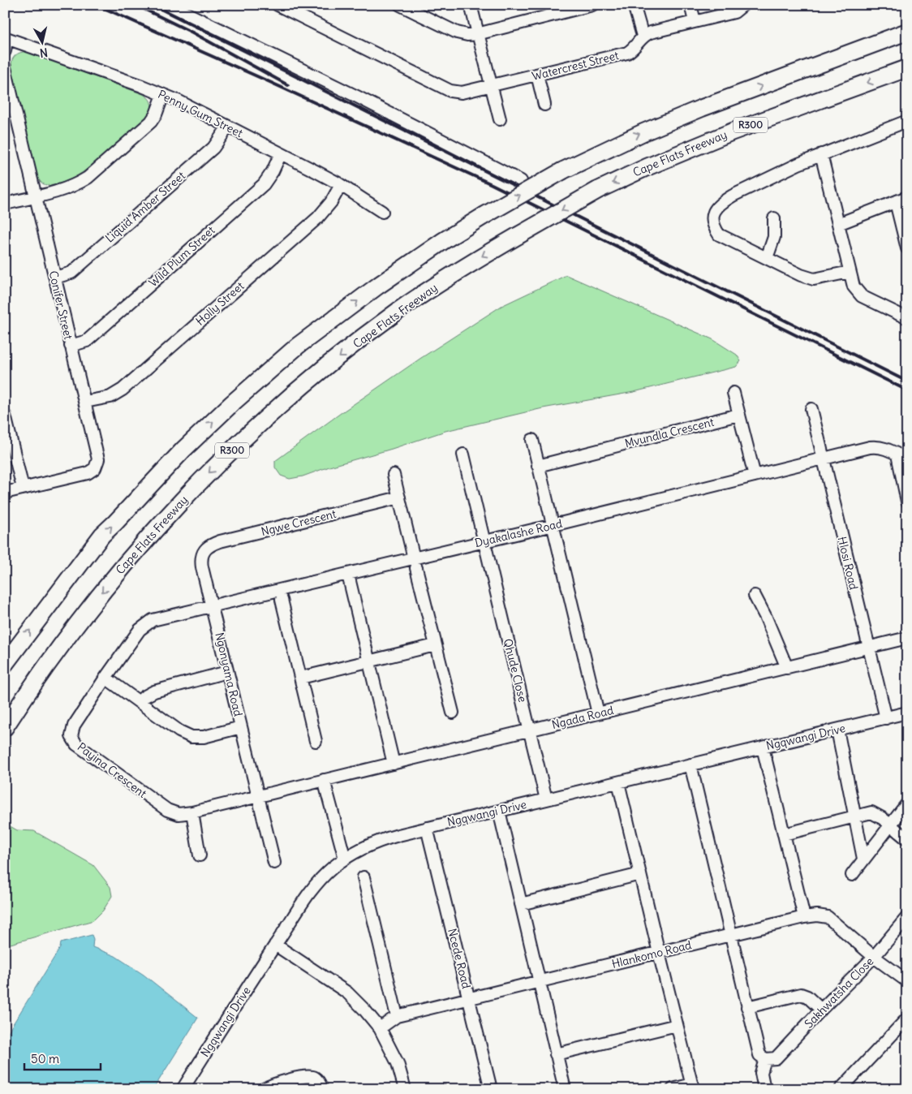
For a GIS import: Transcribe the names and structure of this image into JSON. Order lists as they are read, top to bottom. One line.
{"streets":{"highway":["R300","Cape Flats Freeway"],"street":["Watercrest Street","Penny Gum Street","Liquid Amber Street","Wild Plum Street","Holly Street","Conifer Street","Mvundla Crescent","Ngwe Crescent","Dyakalashe Road","Hlosi Road","Qhude Close","Ngonyama Road","Ngada Road","Ngqwangi Drive","Payina Crescent","Hlankomo Road","Ncede Road","Sakhwatsha Close"]},"crossings":[["Penny Gum Street","Liquid Amber Street"],["Penny Gum Street","Wild Plum Street"],["Penny Gum Street","Holly Street"],["Liquid Amber Street","Conifer Street"],["Wild Plum Street","Conifer Street"],["Holly Street","Conifer Street"],["Ngwe Crescent","Ngonyama Road"],["Dyakalashe Road","Hlosi Road"],["Dyakalashe Road","Qhude Close"],["Dyakalashe Road","Ngonyama Road"],["Dyakalashe Road","Payina Crescent"],["Hlosi Road","Ngada Road"],["Hlosi Road","Ngqwangi Drive"],["Qhude Close","Ngada Road"],["Qhude Close","Ngqwangi Drive"],["Ngonyama Road","Ngada Road"],["Ngonyama Road","Payina Crescent"],["Ngada Road","Payina Crescent"],["Ngqwangi Drive","Ncede Road"],["Hlankomo Road","Ncede Road"],["Hlankomo Road","Sakhwatsha Close"]],"scale_bar":"50 m","north":"bottom"}
